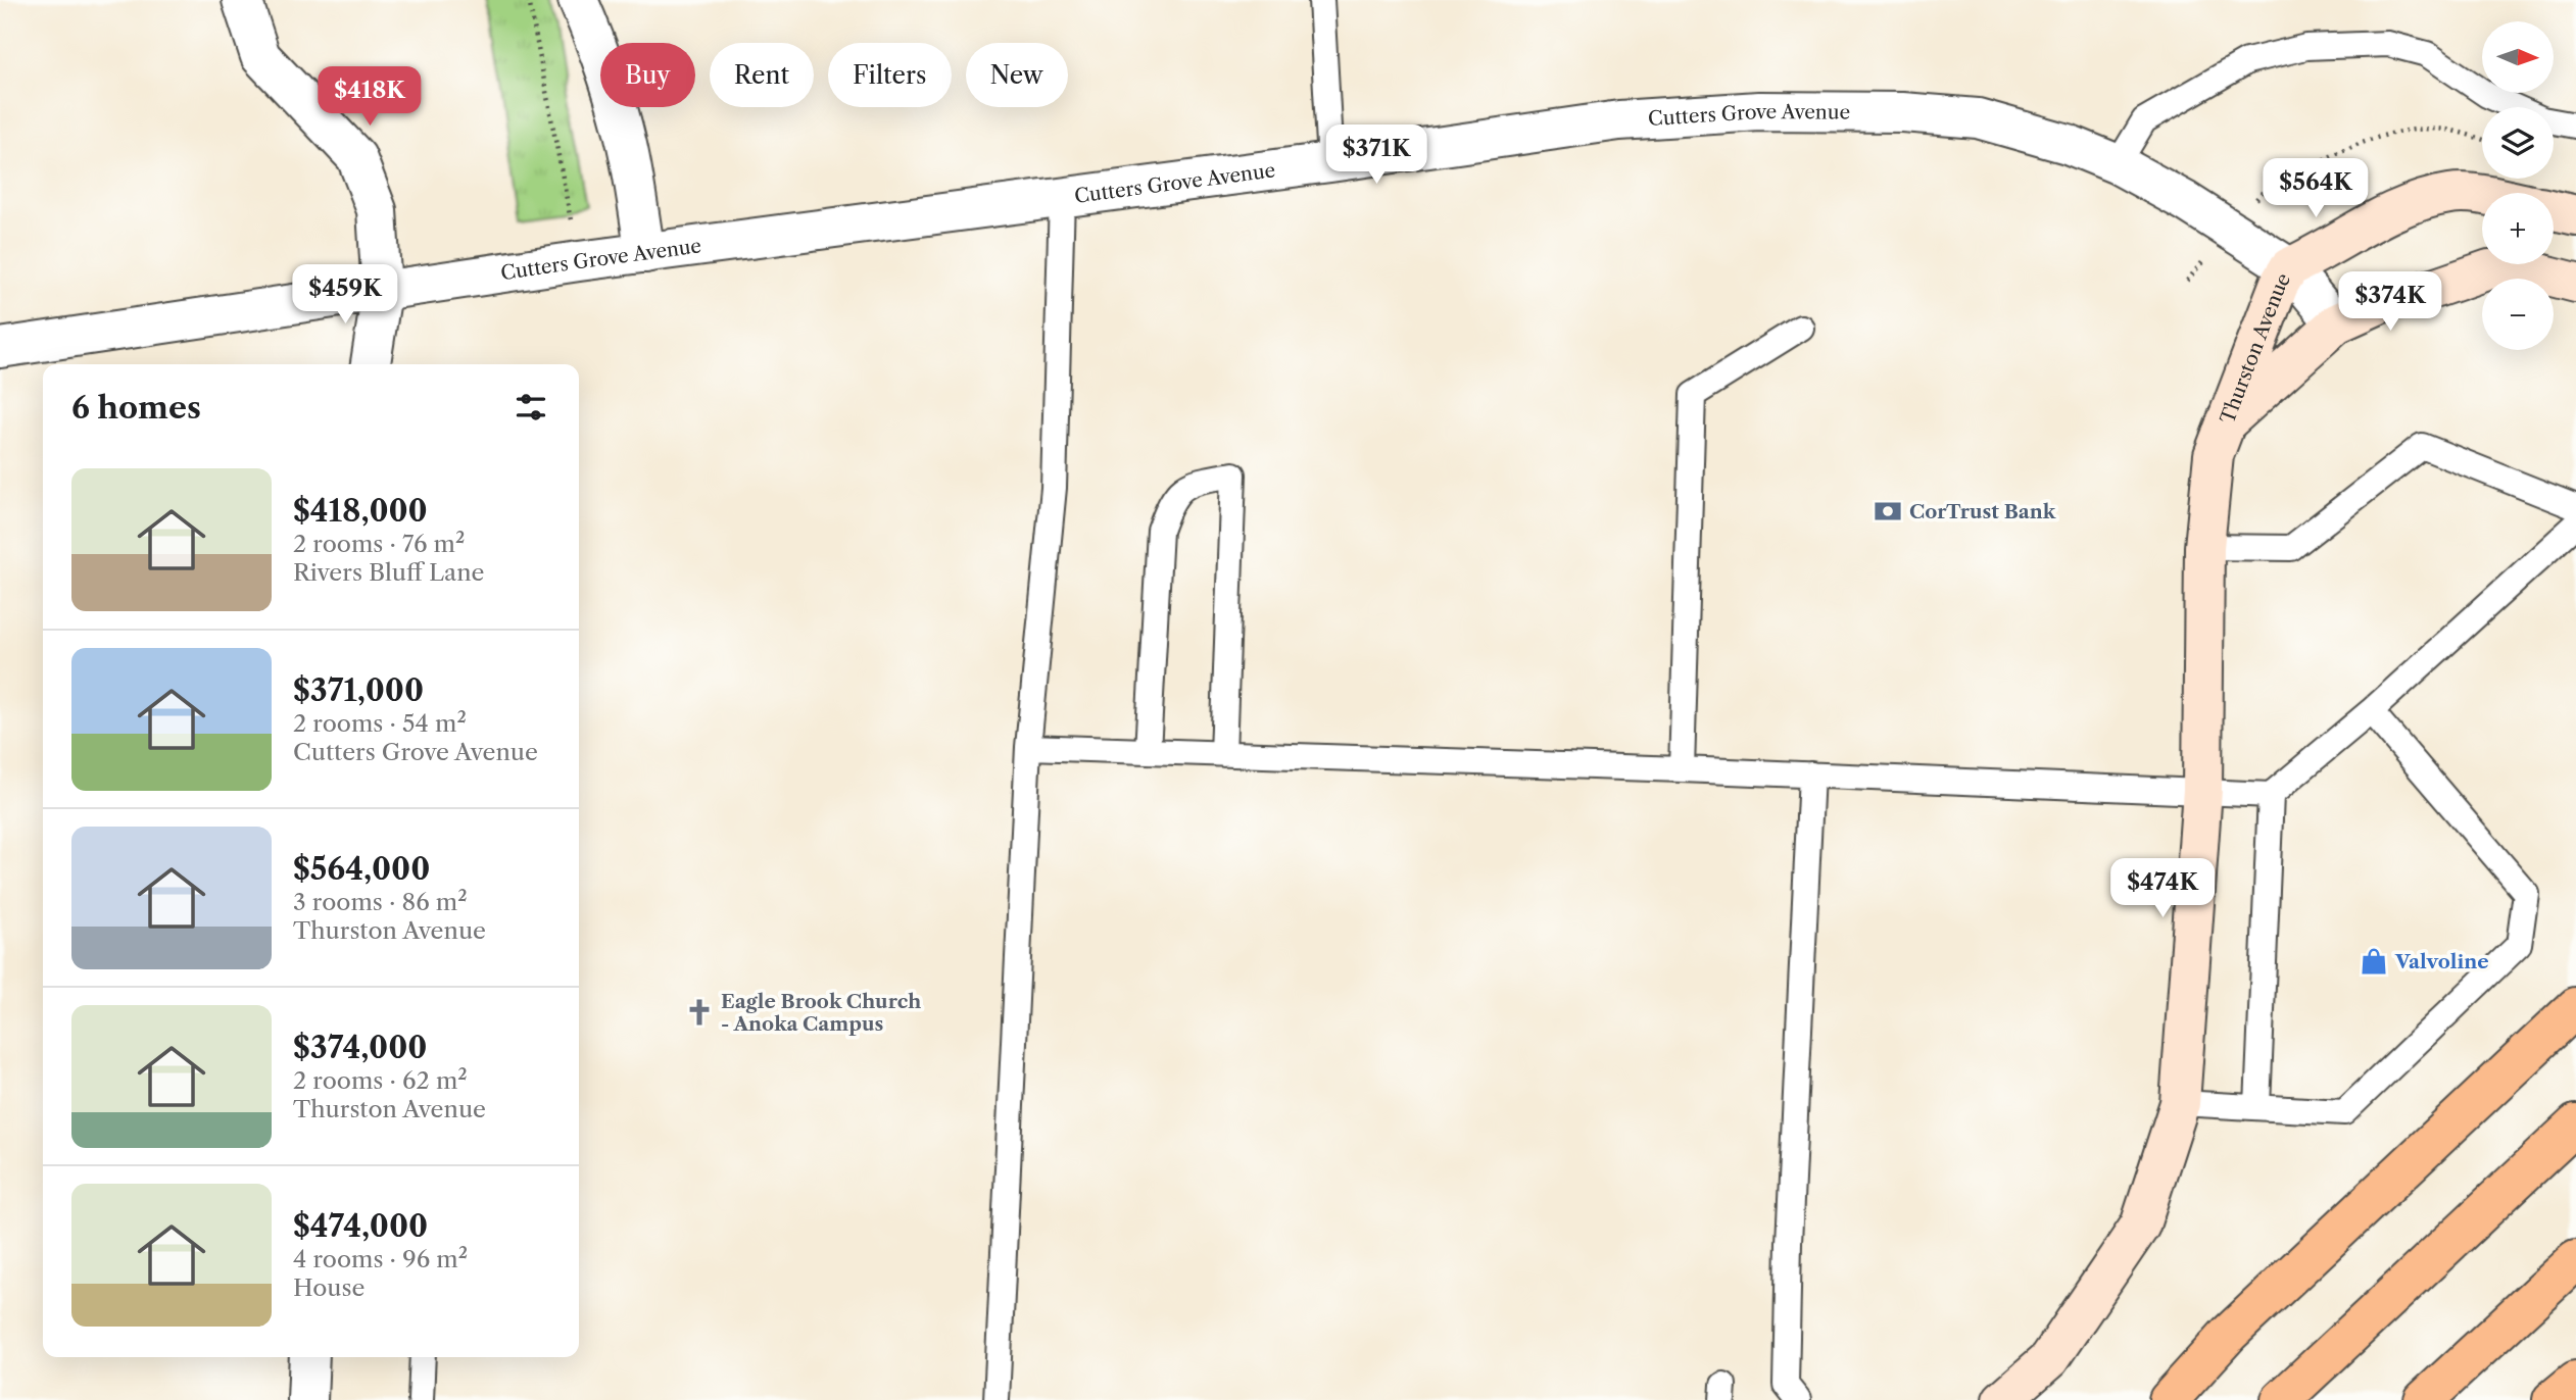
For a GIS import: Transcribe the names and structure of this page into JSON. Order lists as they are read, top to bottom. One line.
{"streets":{"street":["Cutters Grove Avenue","Thurston Avenue"]},"crossings":[["Cutters Grove Avenue","Thurston Avenue"]],"places":{"bank":["CorTrust Bank"],"shop":["Valvoline"],"church":["Eagle Brook Church - Anoka Campus"]},"north":"right","page":{"map_buttons":["+","−"],"chip":["Buy","Rent","Filters","New"],"price":["$418K","$371K","$564K","$459K","$374K","$474K"],"heading":"6 homes","list":[{"name":"$418,000","note":"2 rooms · 76 m² · Rivers Bluff Lane"},{"name":"$371,000","note":"2 rooms · 54 m² · Cutters Grove Avenue"},{"name":"$564,000","note":"3 rooms · 86 m² · Thurston Avenue"},{"name":"$374,000","note":"2 rooms · 62 m² · Thurston Avenue"},{"name":"$474,000","note":"4 rooms · 96 m² · House"}]}}
